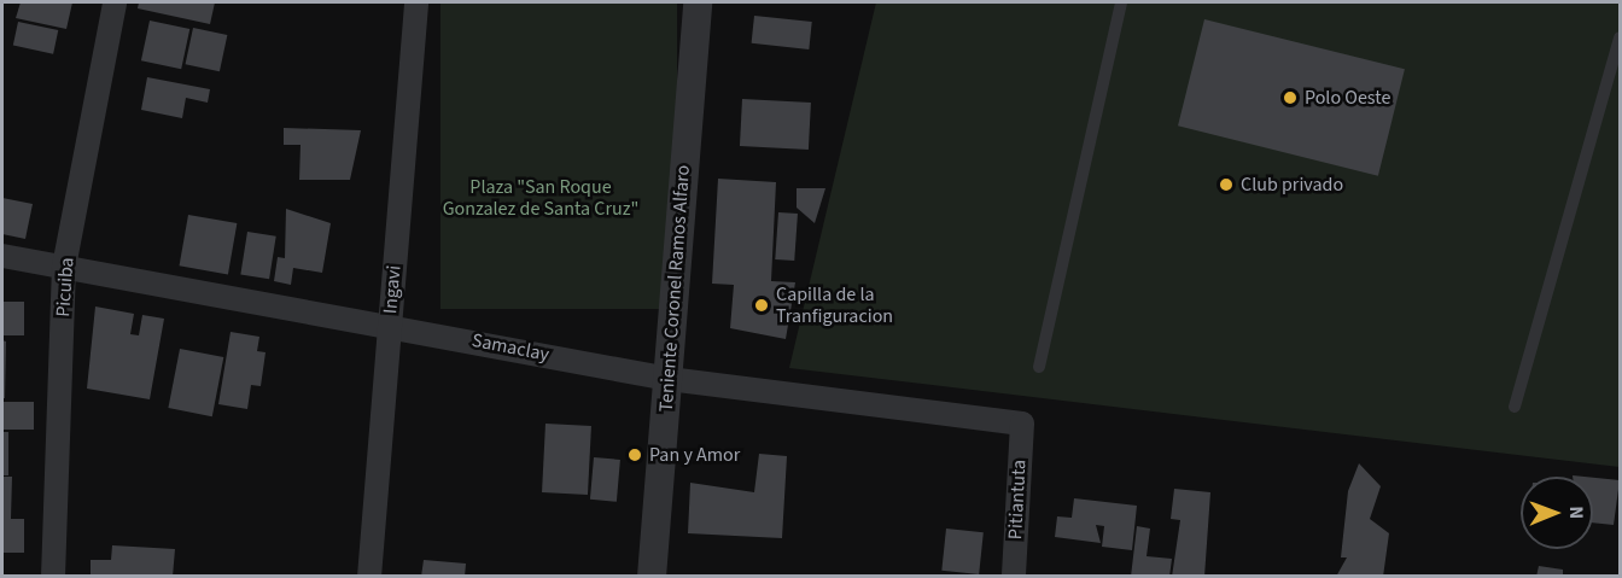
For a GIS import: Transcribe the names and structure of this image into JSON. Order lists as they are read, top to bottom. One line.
{"streets":{"street":["Picuiba","Teniente Coronel Ramos Alfaro","Ingavi","Samaclay","Pitiantuta"]},"crossings":[["Picuiba","Samaclay"],["Teniente Coronel Ramos Alfaro","Samaclay"],["Ingavi","Samaclay"],["Samaclay","Pitiantuta"]],"parks":["Plaza \"San Roque Gonzalez de Santa Cruz\""],"places":["Polo Oeste","Club privado","Capilla de la Tranfiguracion","Pan y Amor"],"north":"right"}
